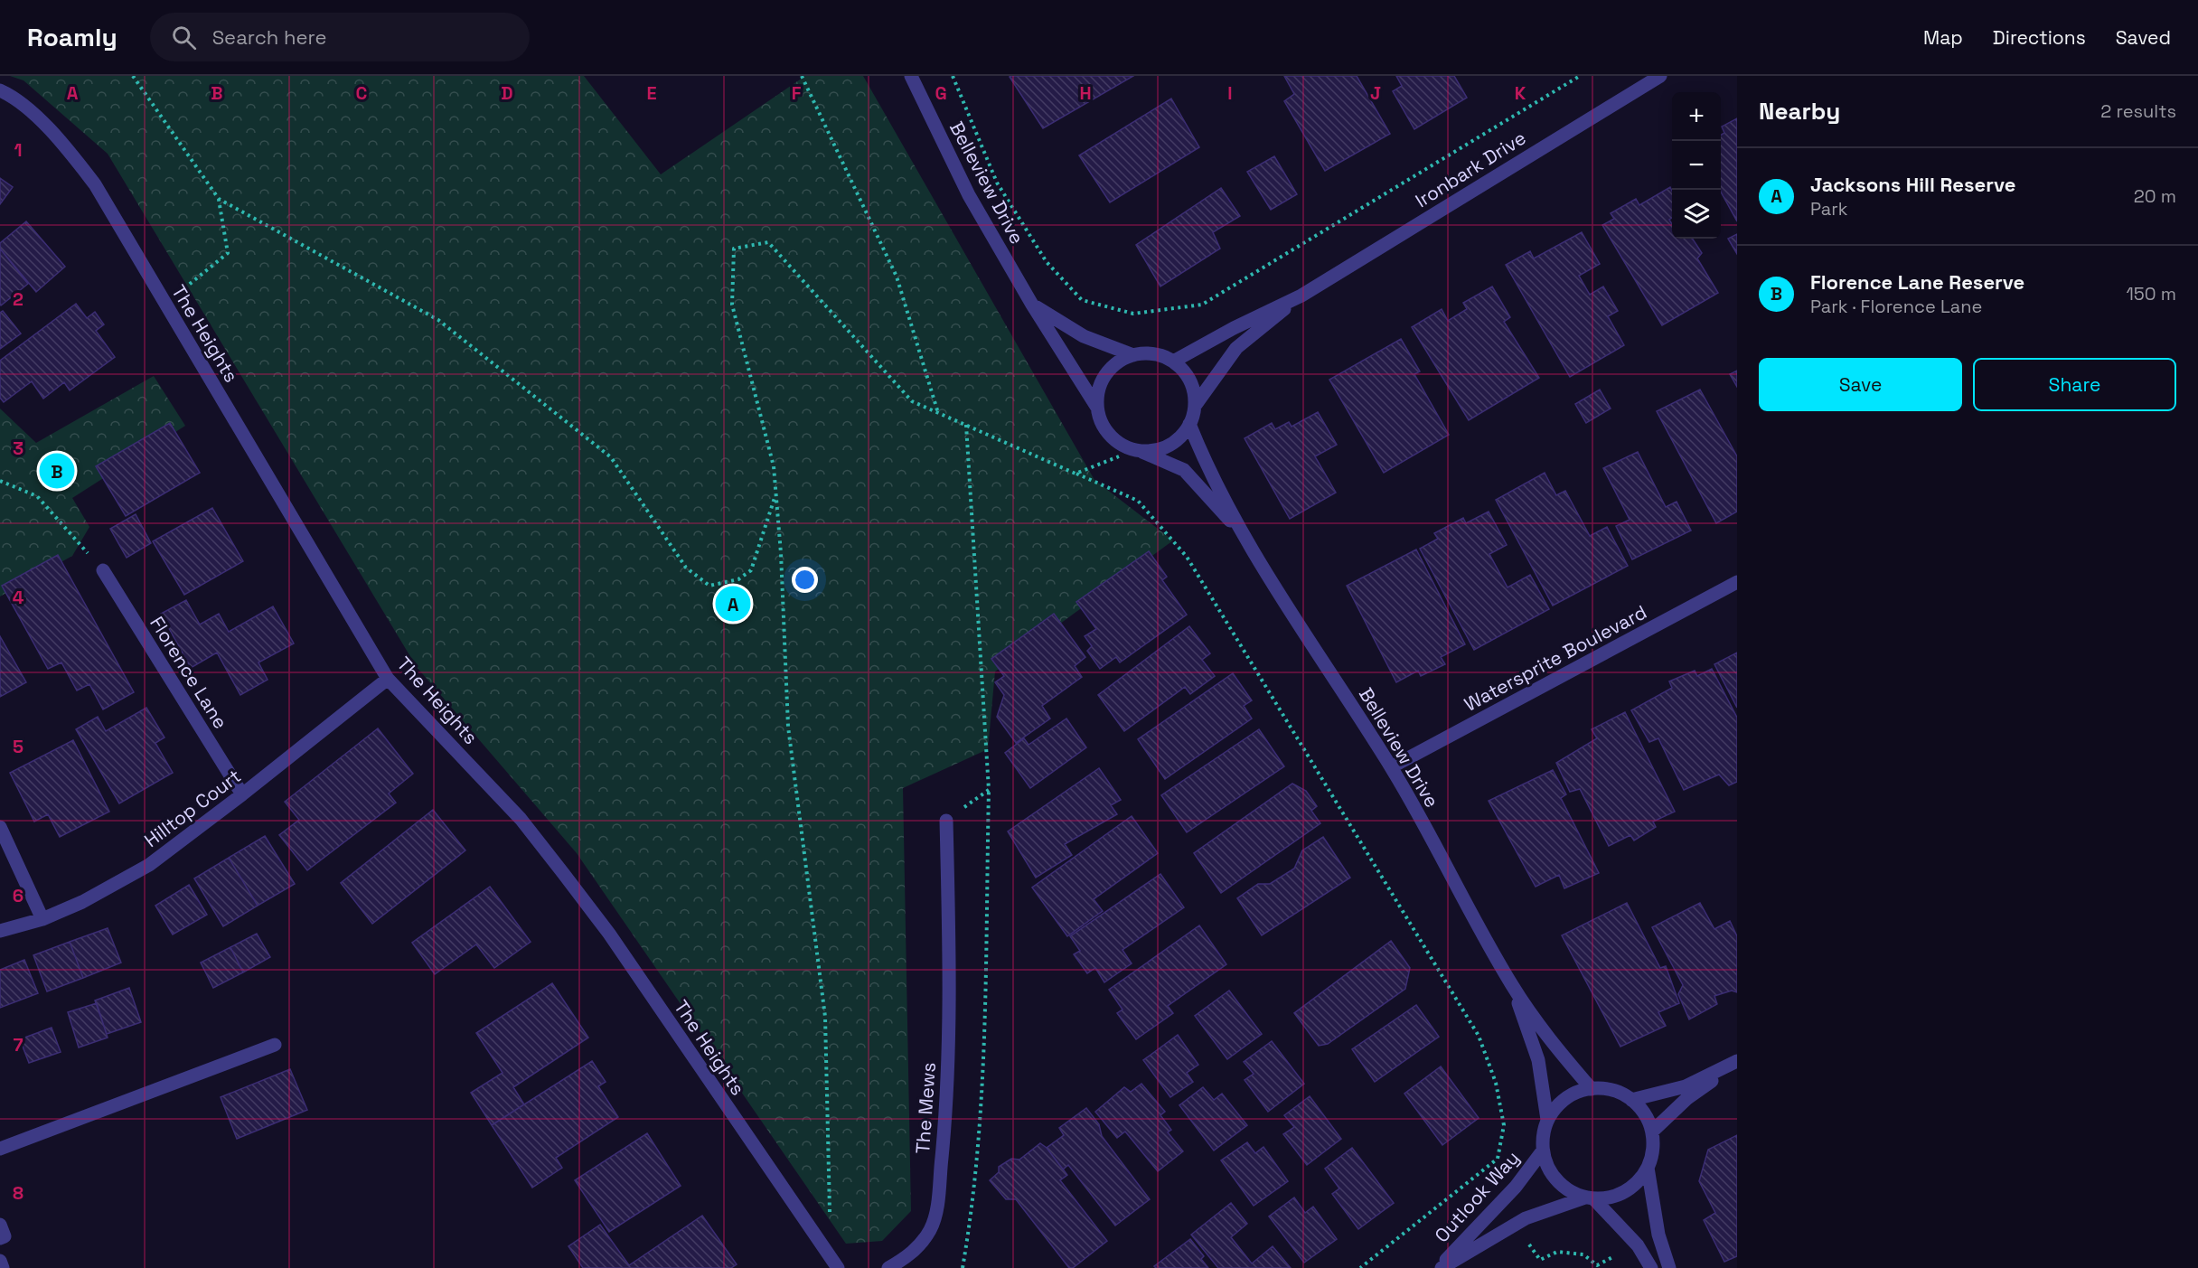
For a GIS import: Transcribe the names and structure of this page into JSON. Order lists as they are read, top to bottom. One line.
{"streets":{"street":["Ironbark Drive","Belleview Drive","The Heights","Watersprite Boulevard","Florence Lane","Hilltop Court","The Mews","Outlook Way"]},"crossings":[["Ironbark Drive","Belleview Drive"],["Belleview Drive","Watersprite Boulevard"],["Belleview Drive","Outlook Way"],["The Heights","Hilltop Court"],["Florence Lane","Hilltop Court"]],"page":{"header":"Roamly","search":"Search here","nav":["Map","Directions","Saved"],"heading":["Nearby","2 results"],"map_buttons":["+","−"],"list":[{"mark":"A","name":"Jacksons Hill Reserve","note":"Park","value":"20 m"},{"mark":"B","name":"Florence Lane Reserve","note":"Park · Florence Lane","value":"150 m"}],"buttons":["Save","Share"],"pins":["B","A"]},"grid":{"columns":["A","B","C","D","E","F","G","H","I","J","K"],"rows":["1","2","3","4","5","6","7","8"]}}
